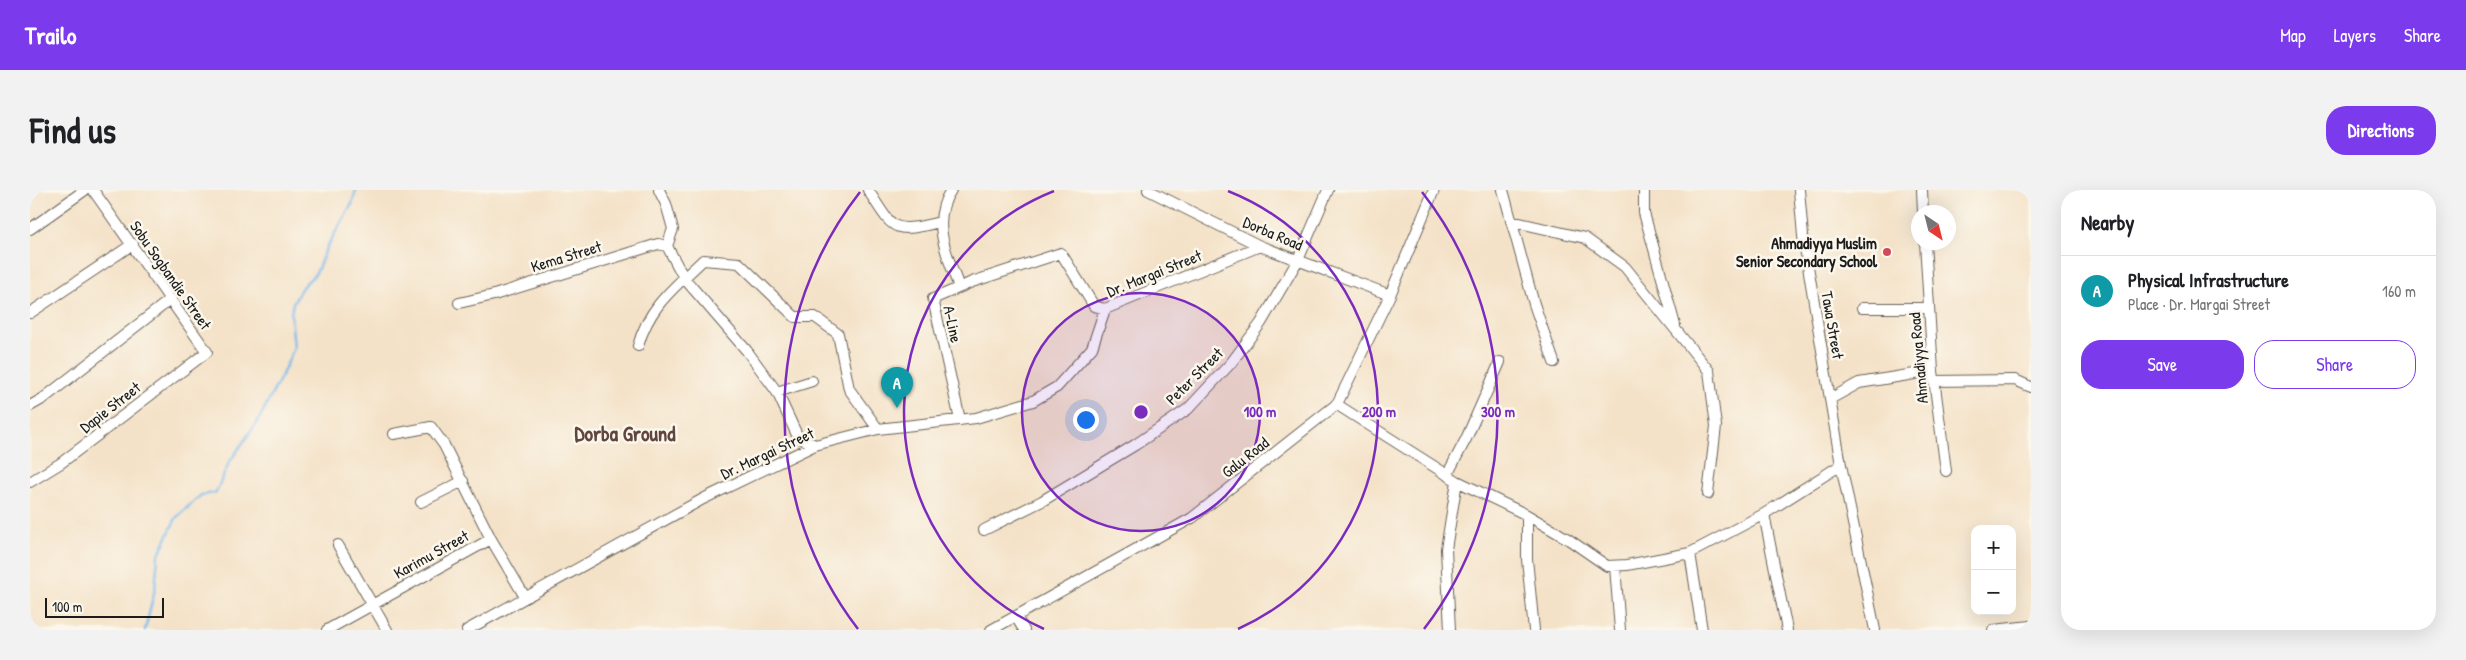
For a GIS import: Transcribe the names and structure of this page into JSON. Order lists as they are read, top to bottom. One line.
{"streets":{"street":["Dorba Road","Kema Street","Dr. Margai Street","Sobu Sogbandie Street","A-Line","Tawa Street","Ahmadiyya Road","Peter Street","Dapie Street","Galu Road","Karimu Street"]},"crossings":[["Dorba Road","Dr. Margai Street"],["Dorba Road","Peter Street"],["Dorba Road","Galu Road"],["Dr. Margai Street","A-Line"],["Dr. Margai Street","Karimu Street"],["Sobu Sogbandie Street","Dapie Street"]],"districts":["Dorba Ground"],"places":["Ahmadiyya Muslim Senior Secondary School"],"scale_bar":"100 m","north":"bottom right","page":{"header":"Trailo","nav":["Map","Layers","Share"],"buttons":["Directions",["Save","Share"]],"title":"Find us","heading":"Nearby","list":[{"mark":"A","name":"Physical Infrastructure","note":"Place · Dr. Margai Street","value":"160 m"}],"pins":"A","map_buttons":["+","−"],"scale":"100 m"},"rings":["100 m","200 m","300 m"]}
